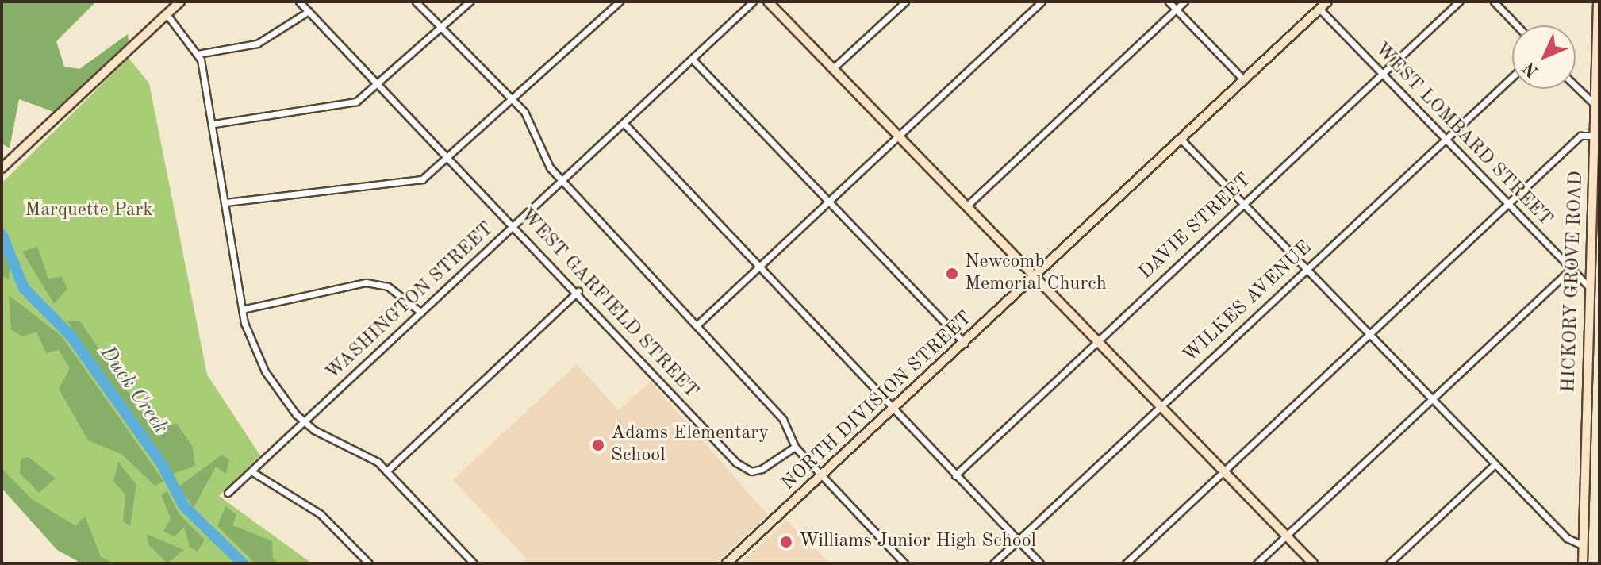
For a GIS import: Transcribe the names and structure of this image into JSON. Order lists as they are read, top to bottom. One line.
{"streets":{"main road":["WEST LOMBARD STREET","HICKORY GROVE ROAD","NORTH DIVISION STREET"],"street":["DAVIE STREET","WASHINGTON STREET","WILKES AVENUE","WEST GARFIELD STREET"]},"crossings":[["WEST LOMBARD STREET","DAVIE STREET"],["WEST LOMBARD STREET","HICKORY GROVE ROAD"],["WEST LOMBARD STREET","WILKES AVENUE"],["WEST LOMBARD STREET","NORTH DIVISION STREET"],["WASHINGTON STREET","WEST GARFIELD STREET"]],"water":["Duck Creek"],"parks":["Marquette Park"],"places":["Newcomb Memorial Church","Adams Elementary School","Williams Junior High School"],"north":"bottom left"}
